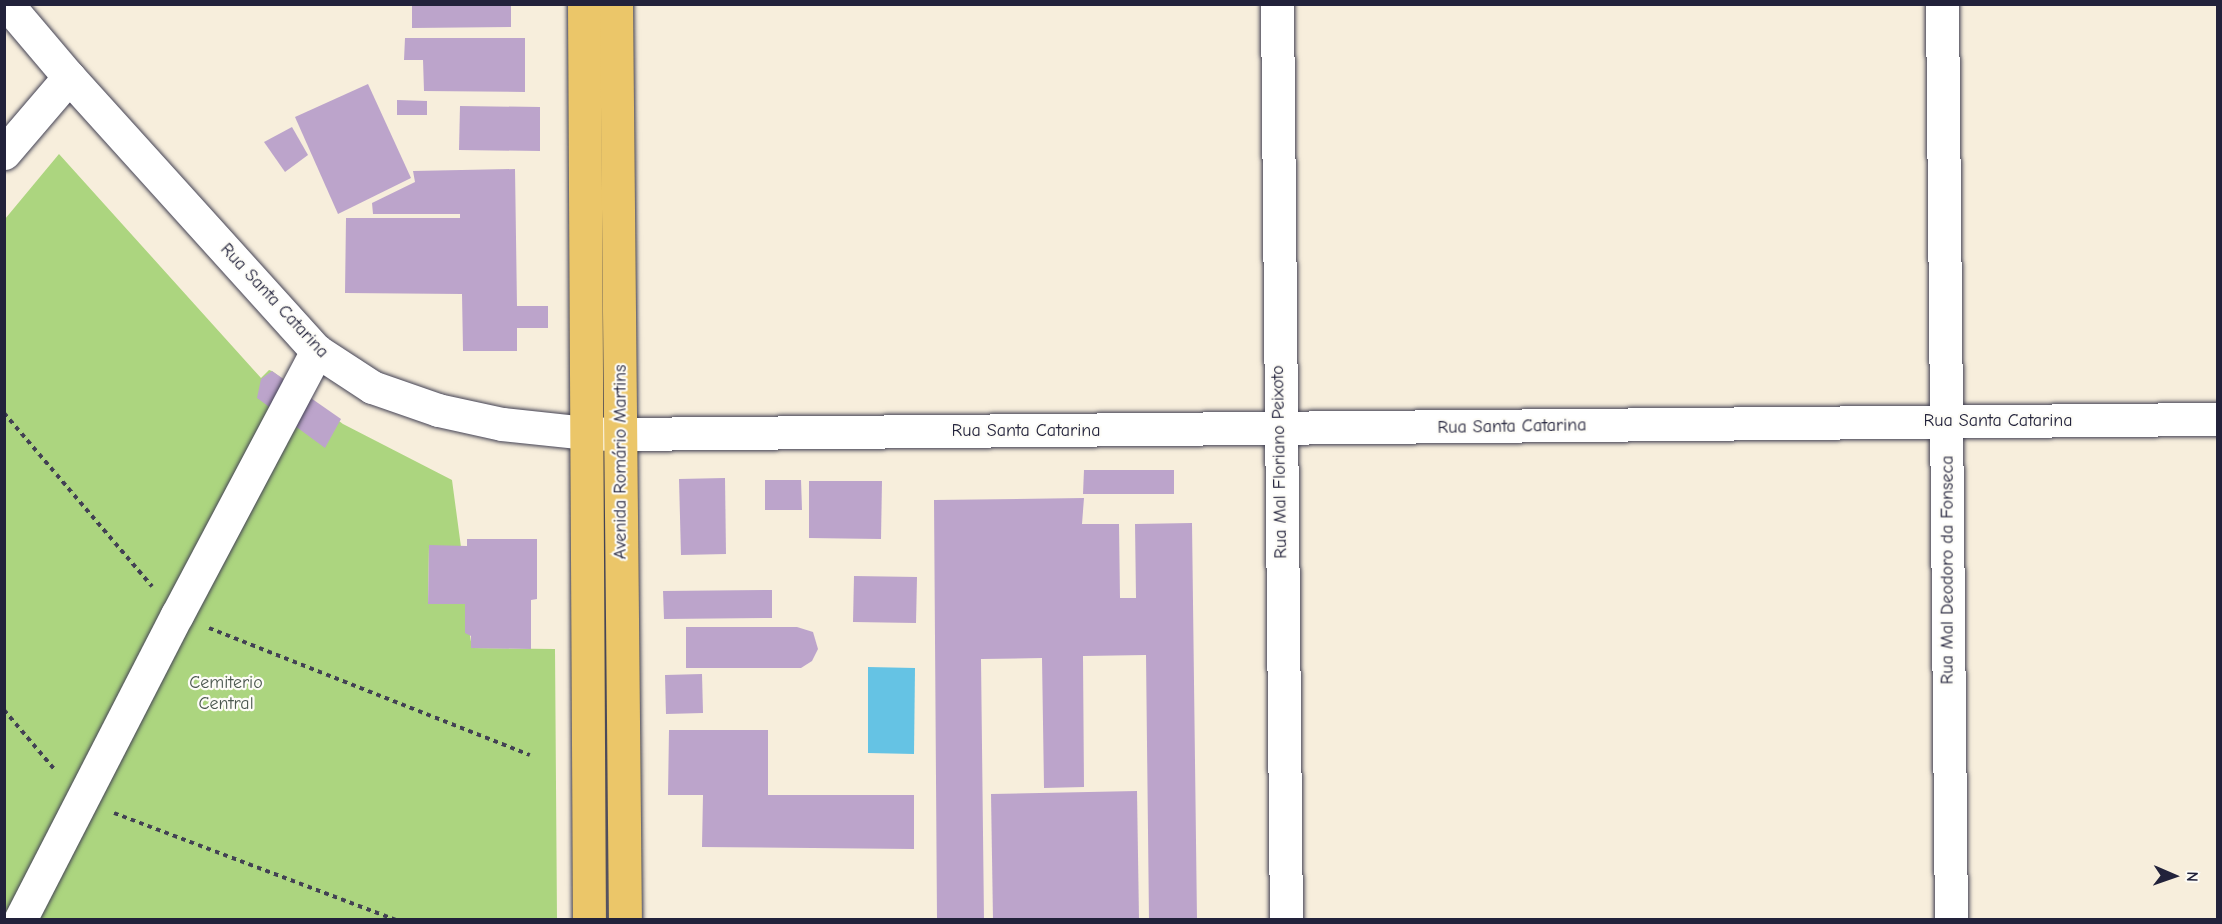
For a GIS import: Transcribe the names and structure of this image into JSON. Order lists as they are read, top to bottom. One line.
{"streets":{"main road":["Avenida Romário Martins"],"street":["Rua Santa Catarina","Rua Mal Floriano Peixoto","Rua Mal Deodoro da Fonseca"]},"crossings":[["Rua Santa Catarina","Avenida Romário Martins"],["Rua Santa Catarina","Rua Mal Floriano Peixoto"],["Rua Santa Catarina","Rua Mal Deodoro da Fonseca"]],"parks":["Cemiterio Central"],"north":"right"}
